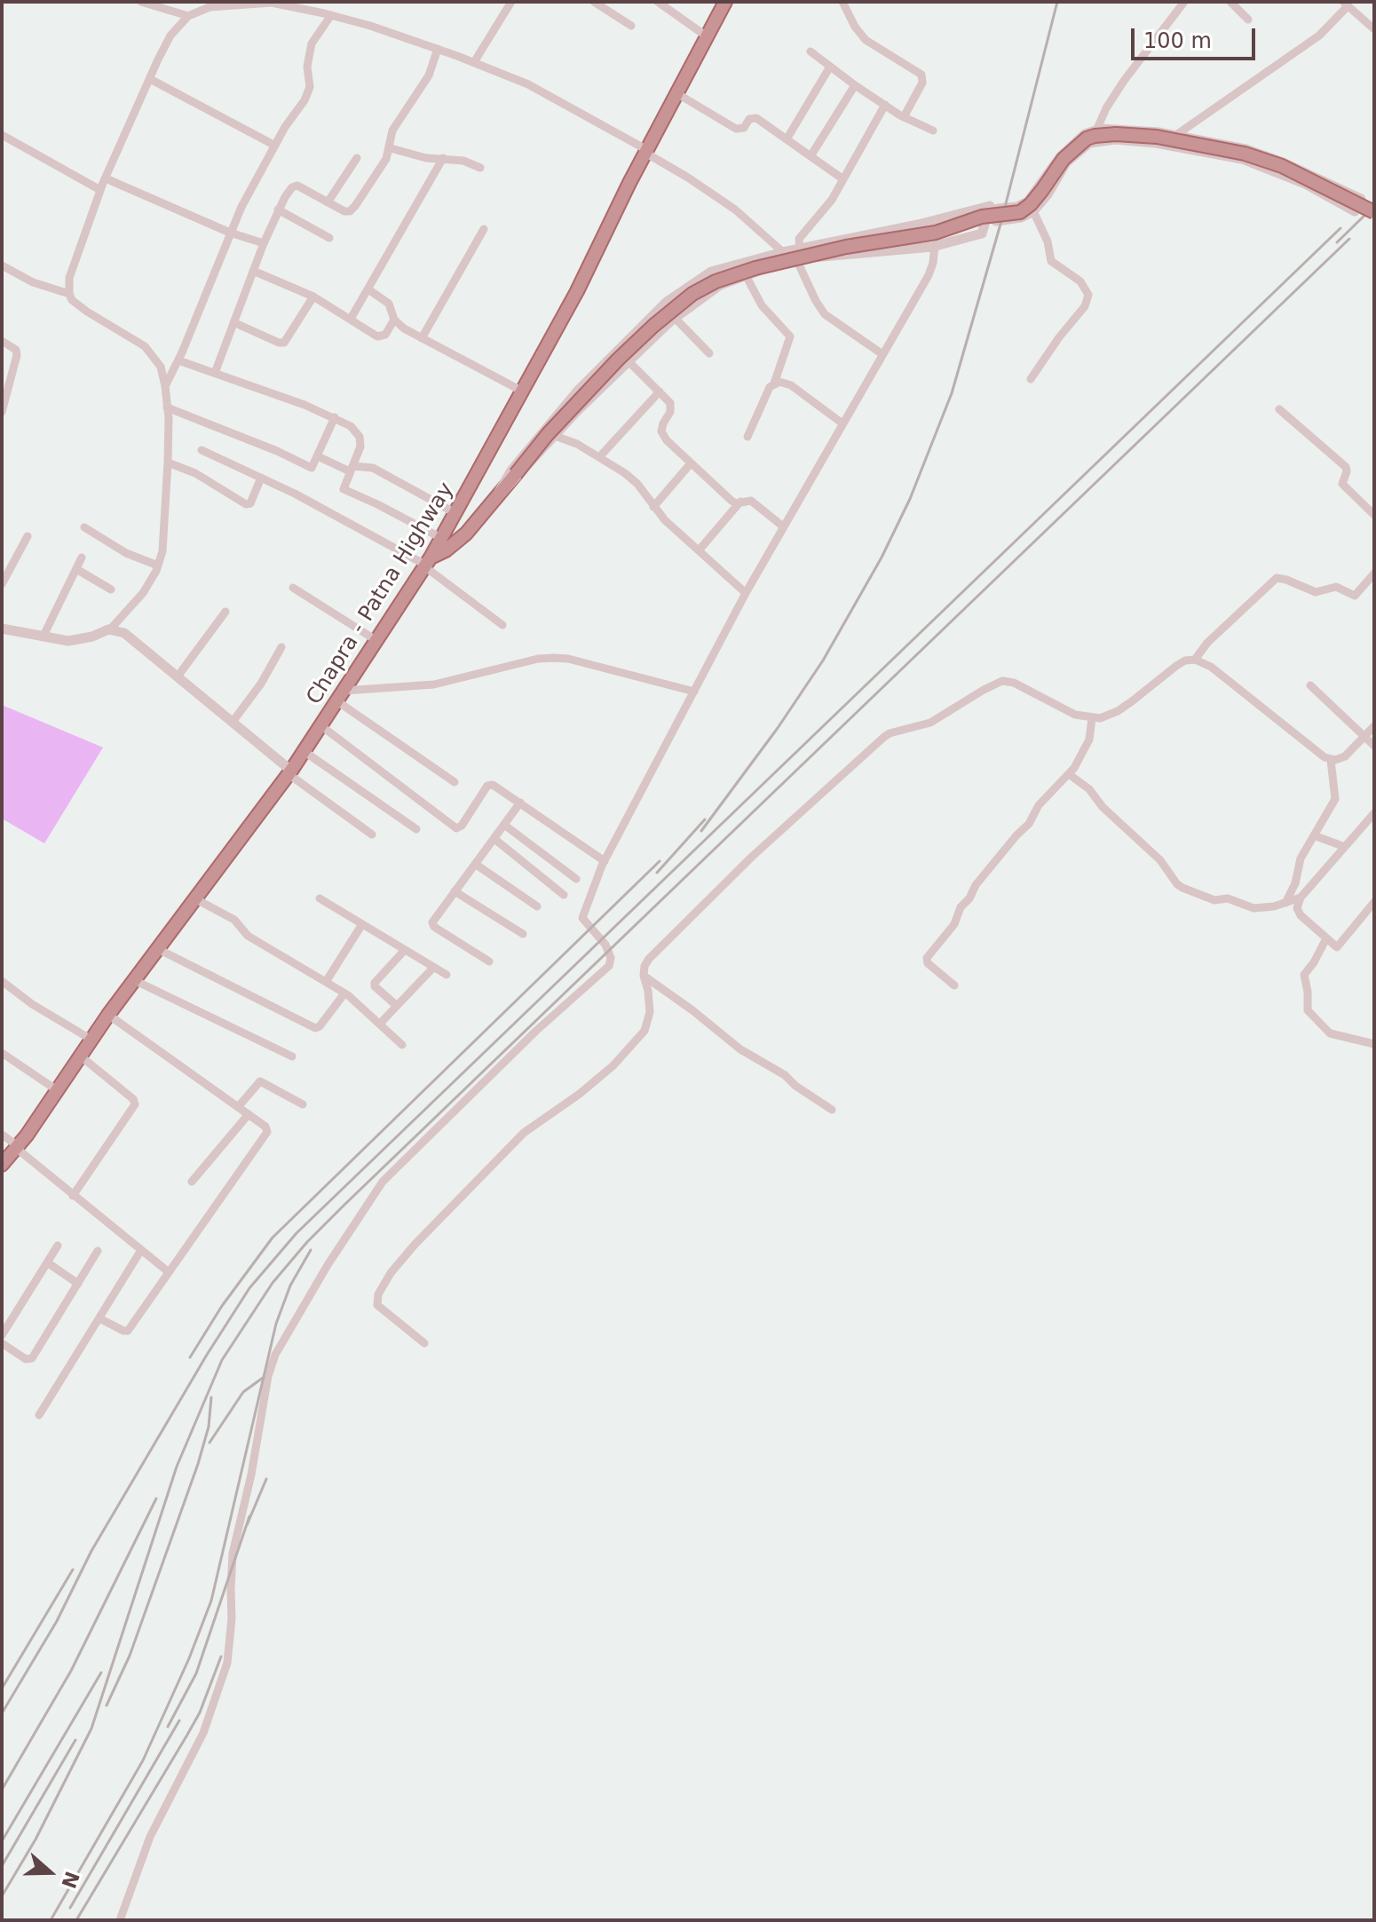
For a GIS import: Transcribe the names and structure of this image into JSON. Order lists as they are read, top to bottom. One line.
{"streets":{"highway":["Chapra - Patna Highway"]},"scale_bar":"100 m","north":"right"}
